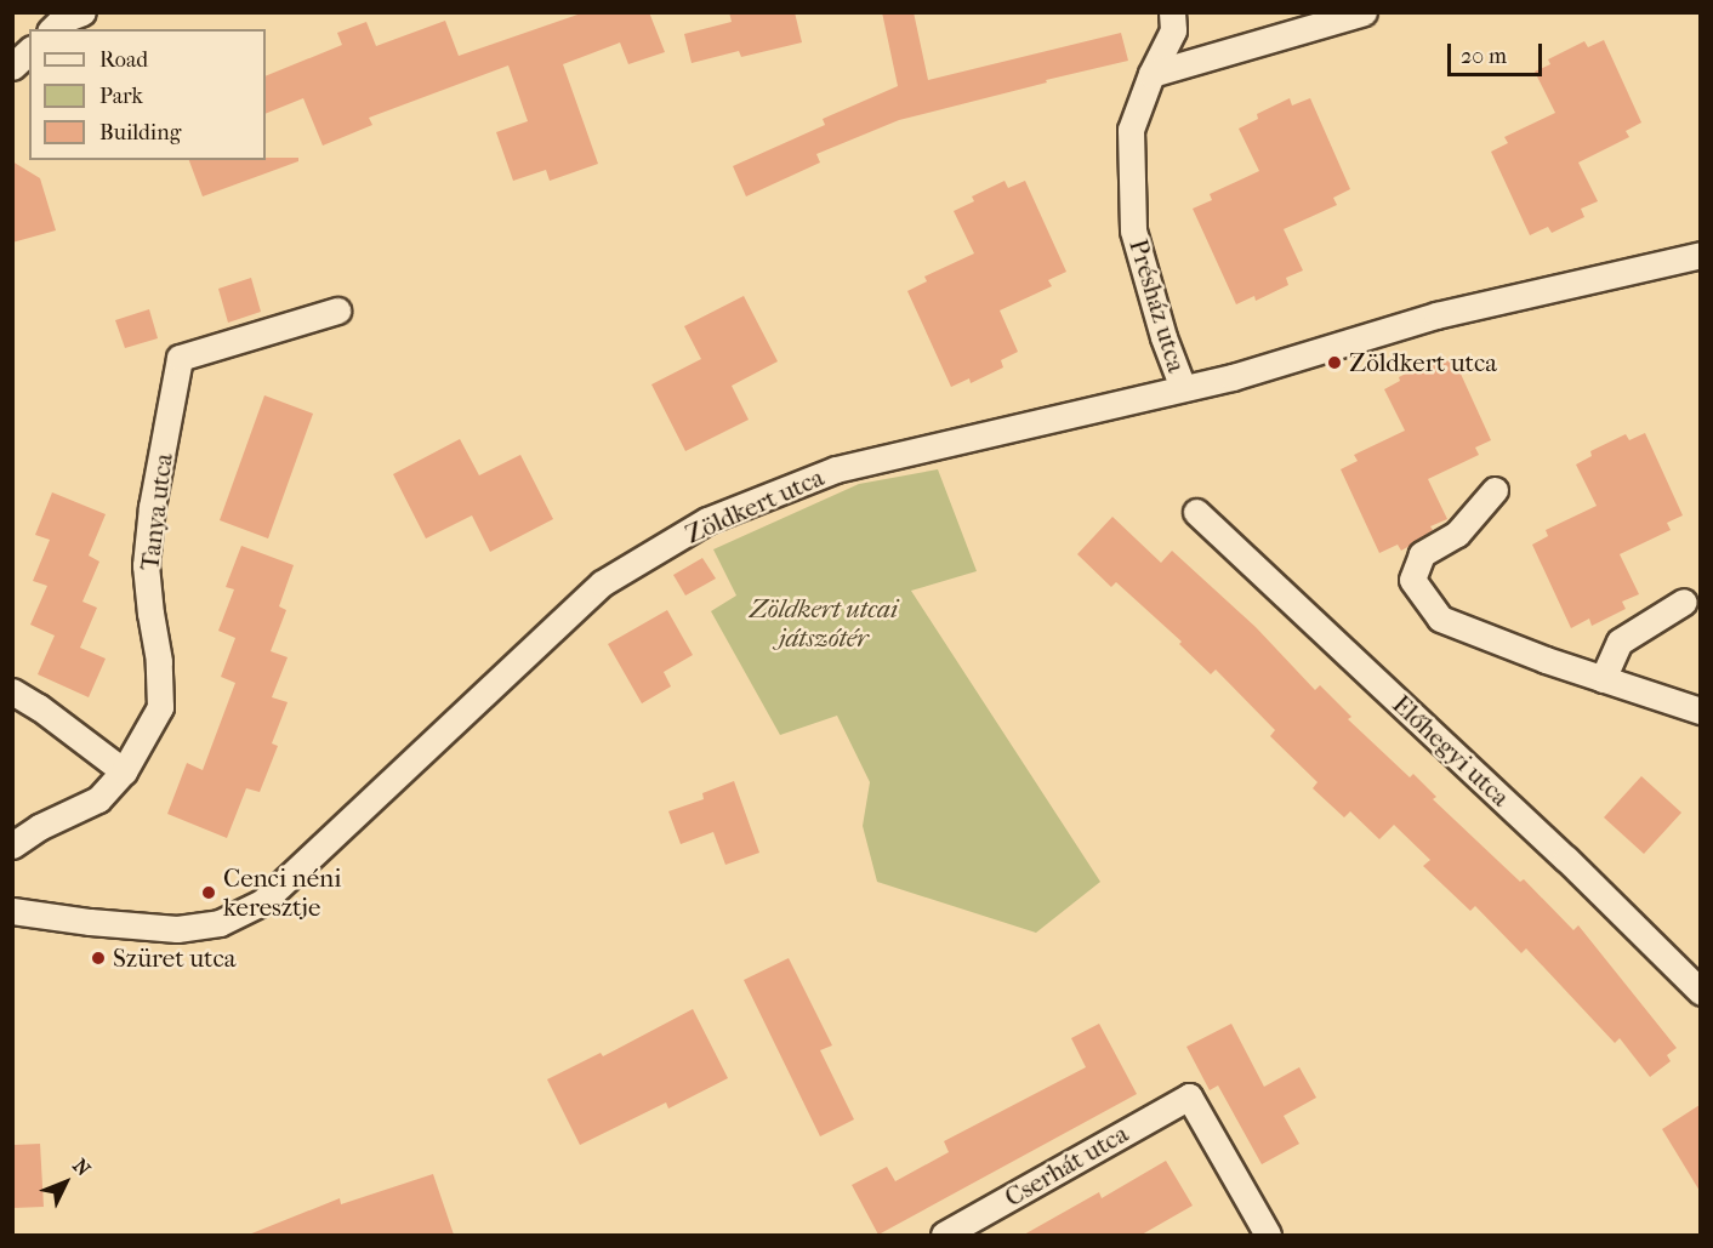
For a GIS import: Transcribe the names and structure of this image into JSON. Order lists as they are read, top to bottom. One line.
{"streets":{"street":["Présház utca","Zöldkert utca","Tanya utca","Előhegyi utca","Cserhát utca"]},"crossings":[["Présház utca","Zöldkert utca"]],"parks":["Zöldkert utcai játszótér"],"places":["Zöldkert utca","Cenci néni keresztje","Szüret utca"],"legend":["Road","Park","Building"],"scale_bar":"20 m","north":"top right"}
